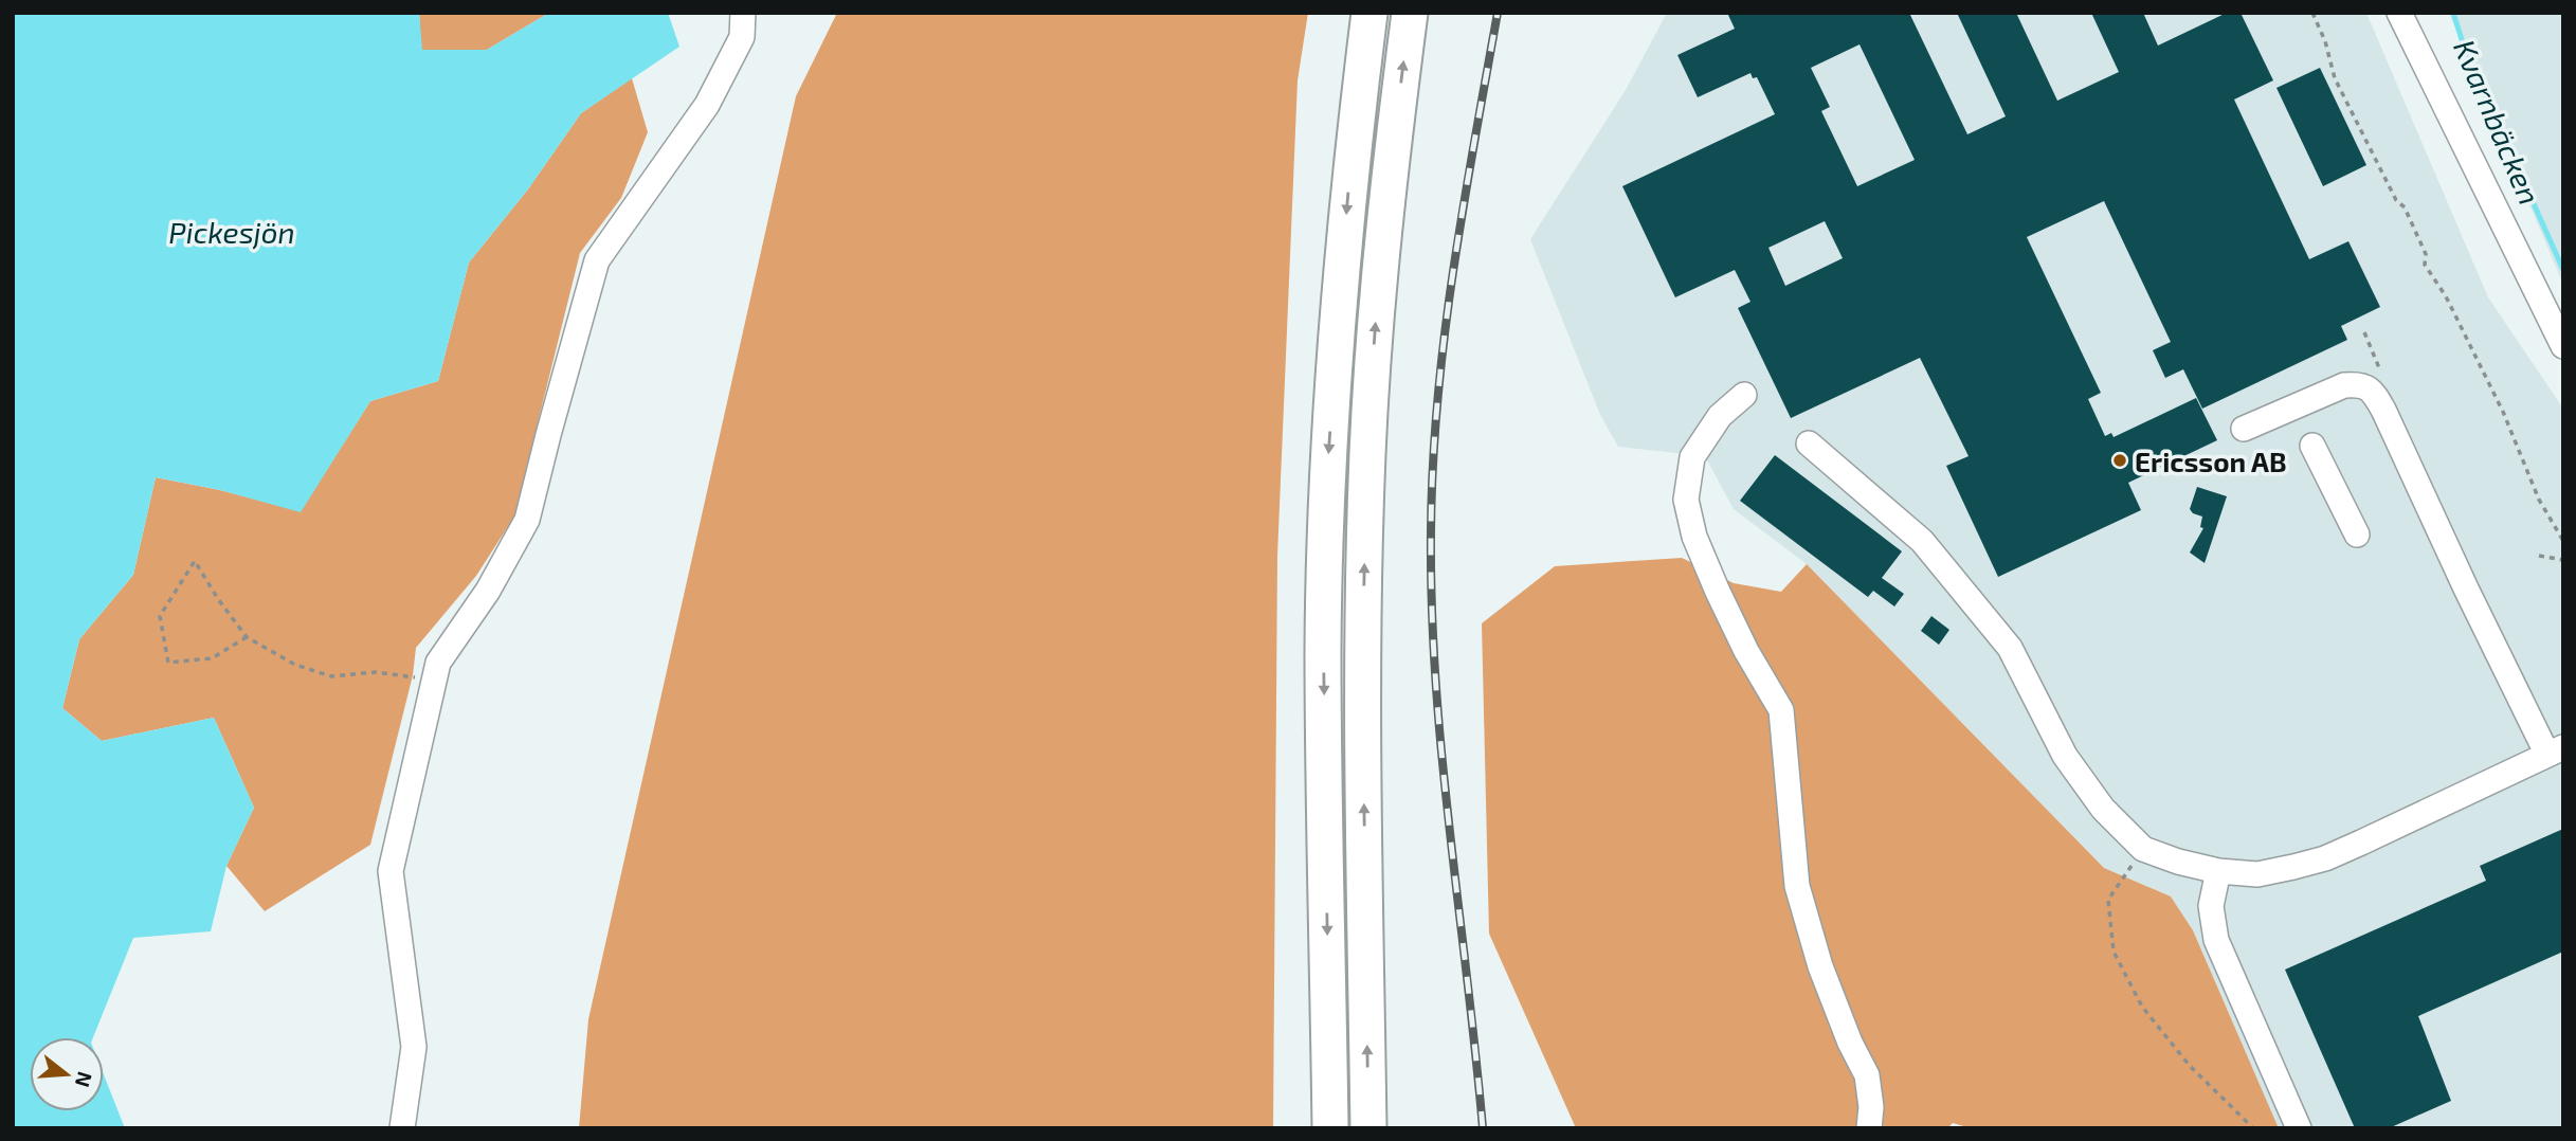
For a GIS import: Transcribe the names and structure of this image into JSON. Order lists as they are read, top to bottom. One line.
{"water":["Kvarnbäcken","Pickesjön"],"places":["Ericsson AB"],"north":"right"}
